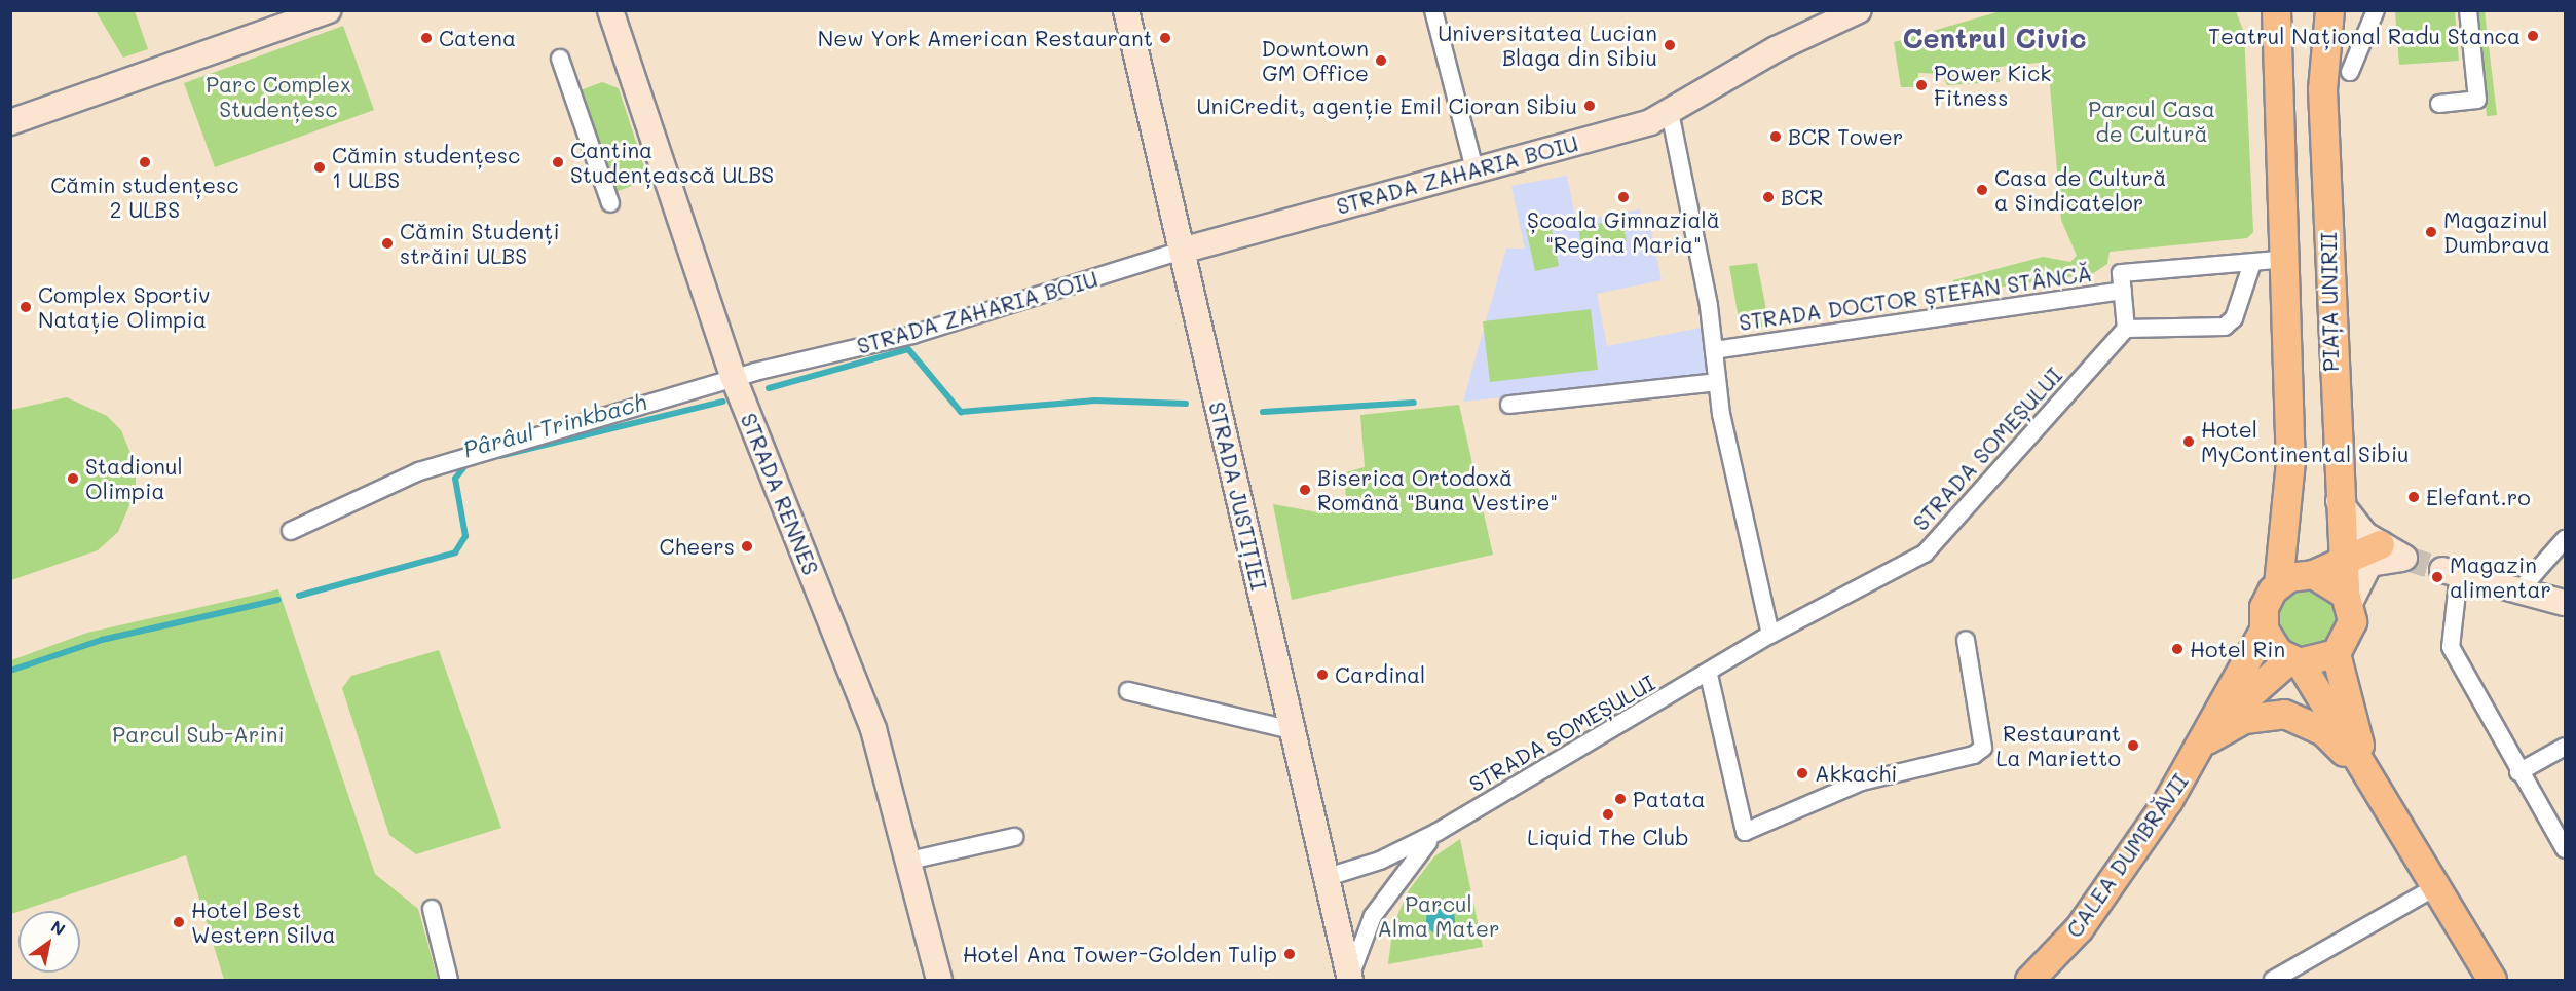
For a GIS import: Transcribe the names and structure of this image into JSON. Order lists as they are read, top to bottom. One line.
{"streets":{"main road":["PIAȚA UNIRII","CALEA DUMBRĂVII"],"street":["STRADA ZAHARIA BOIU","STRADA DOCTOR ȘTEFAN STÂNCĂ","STRADA SOMEȘULUI","STRADA RENNES","STRADA JUSTIȚIEI"]},"crossings":[["STRADA ZAHARIA BOIU","STRADA DOCTOR ȘTEFAN STÂNCĂ"],["STRADA ZAHARIA BOIU","STRADA RENNES"],["STRADA ZAHARIA BOIU","STRADA JUSTIȚIEI"],["STRADA DOCTOR ȘTEFAN STÂNCĂ","STRADA SOMEȘULUI"],["PIAȚA UNIRII","CALEA DUMBRĂVII"],["STRADA SOMEȘULUI","STRADA JUSTIȚIEI"]],"districts":["Centrul Civic"],"water":["Pârâul Trinkbach"],"parks":["Parc Complex Studențesc","Parcul Casa de Cultură","Parcul Sub-Arini","Parcul Alma Mater"],"places":["Teatrul Național Radu Stanca","Catena","New York American Restaurant","Universitatea Lucian Blaga din Sibiu","Downtown GM Office","Power Kick Fitness","UniCredit, agenție Emil Cioran Sibiu","BCR Tower","Cămin studențesc 2 ULBS","Cantina Studențească ULBS","Cămin studențesc 1 ULBS","Casa de Cultură a Sindicatelor","Școala Gimnazială \"Regina Maria\"","BCR","Magazinul Dumbrava","Cămin Studenți străini ULBS","Complex Sportiv Natație Olimpia","Hotel MyContinental Sibiu","Stadionul Olimpia","Biserica Ortodoxă Română \"Buna Vestire\"","Elefant.ro","Cheers","Magazin alimentar","Hotel Rin","Cardinal","Restaurant La Marietto","Akkachi","Patata","Liquid The Club","Hotel Best Western Silva","Hotel Ana Tower-Golden Tulip"],"north":"top right"}
